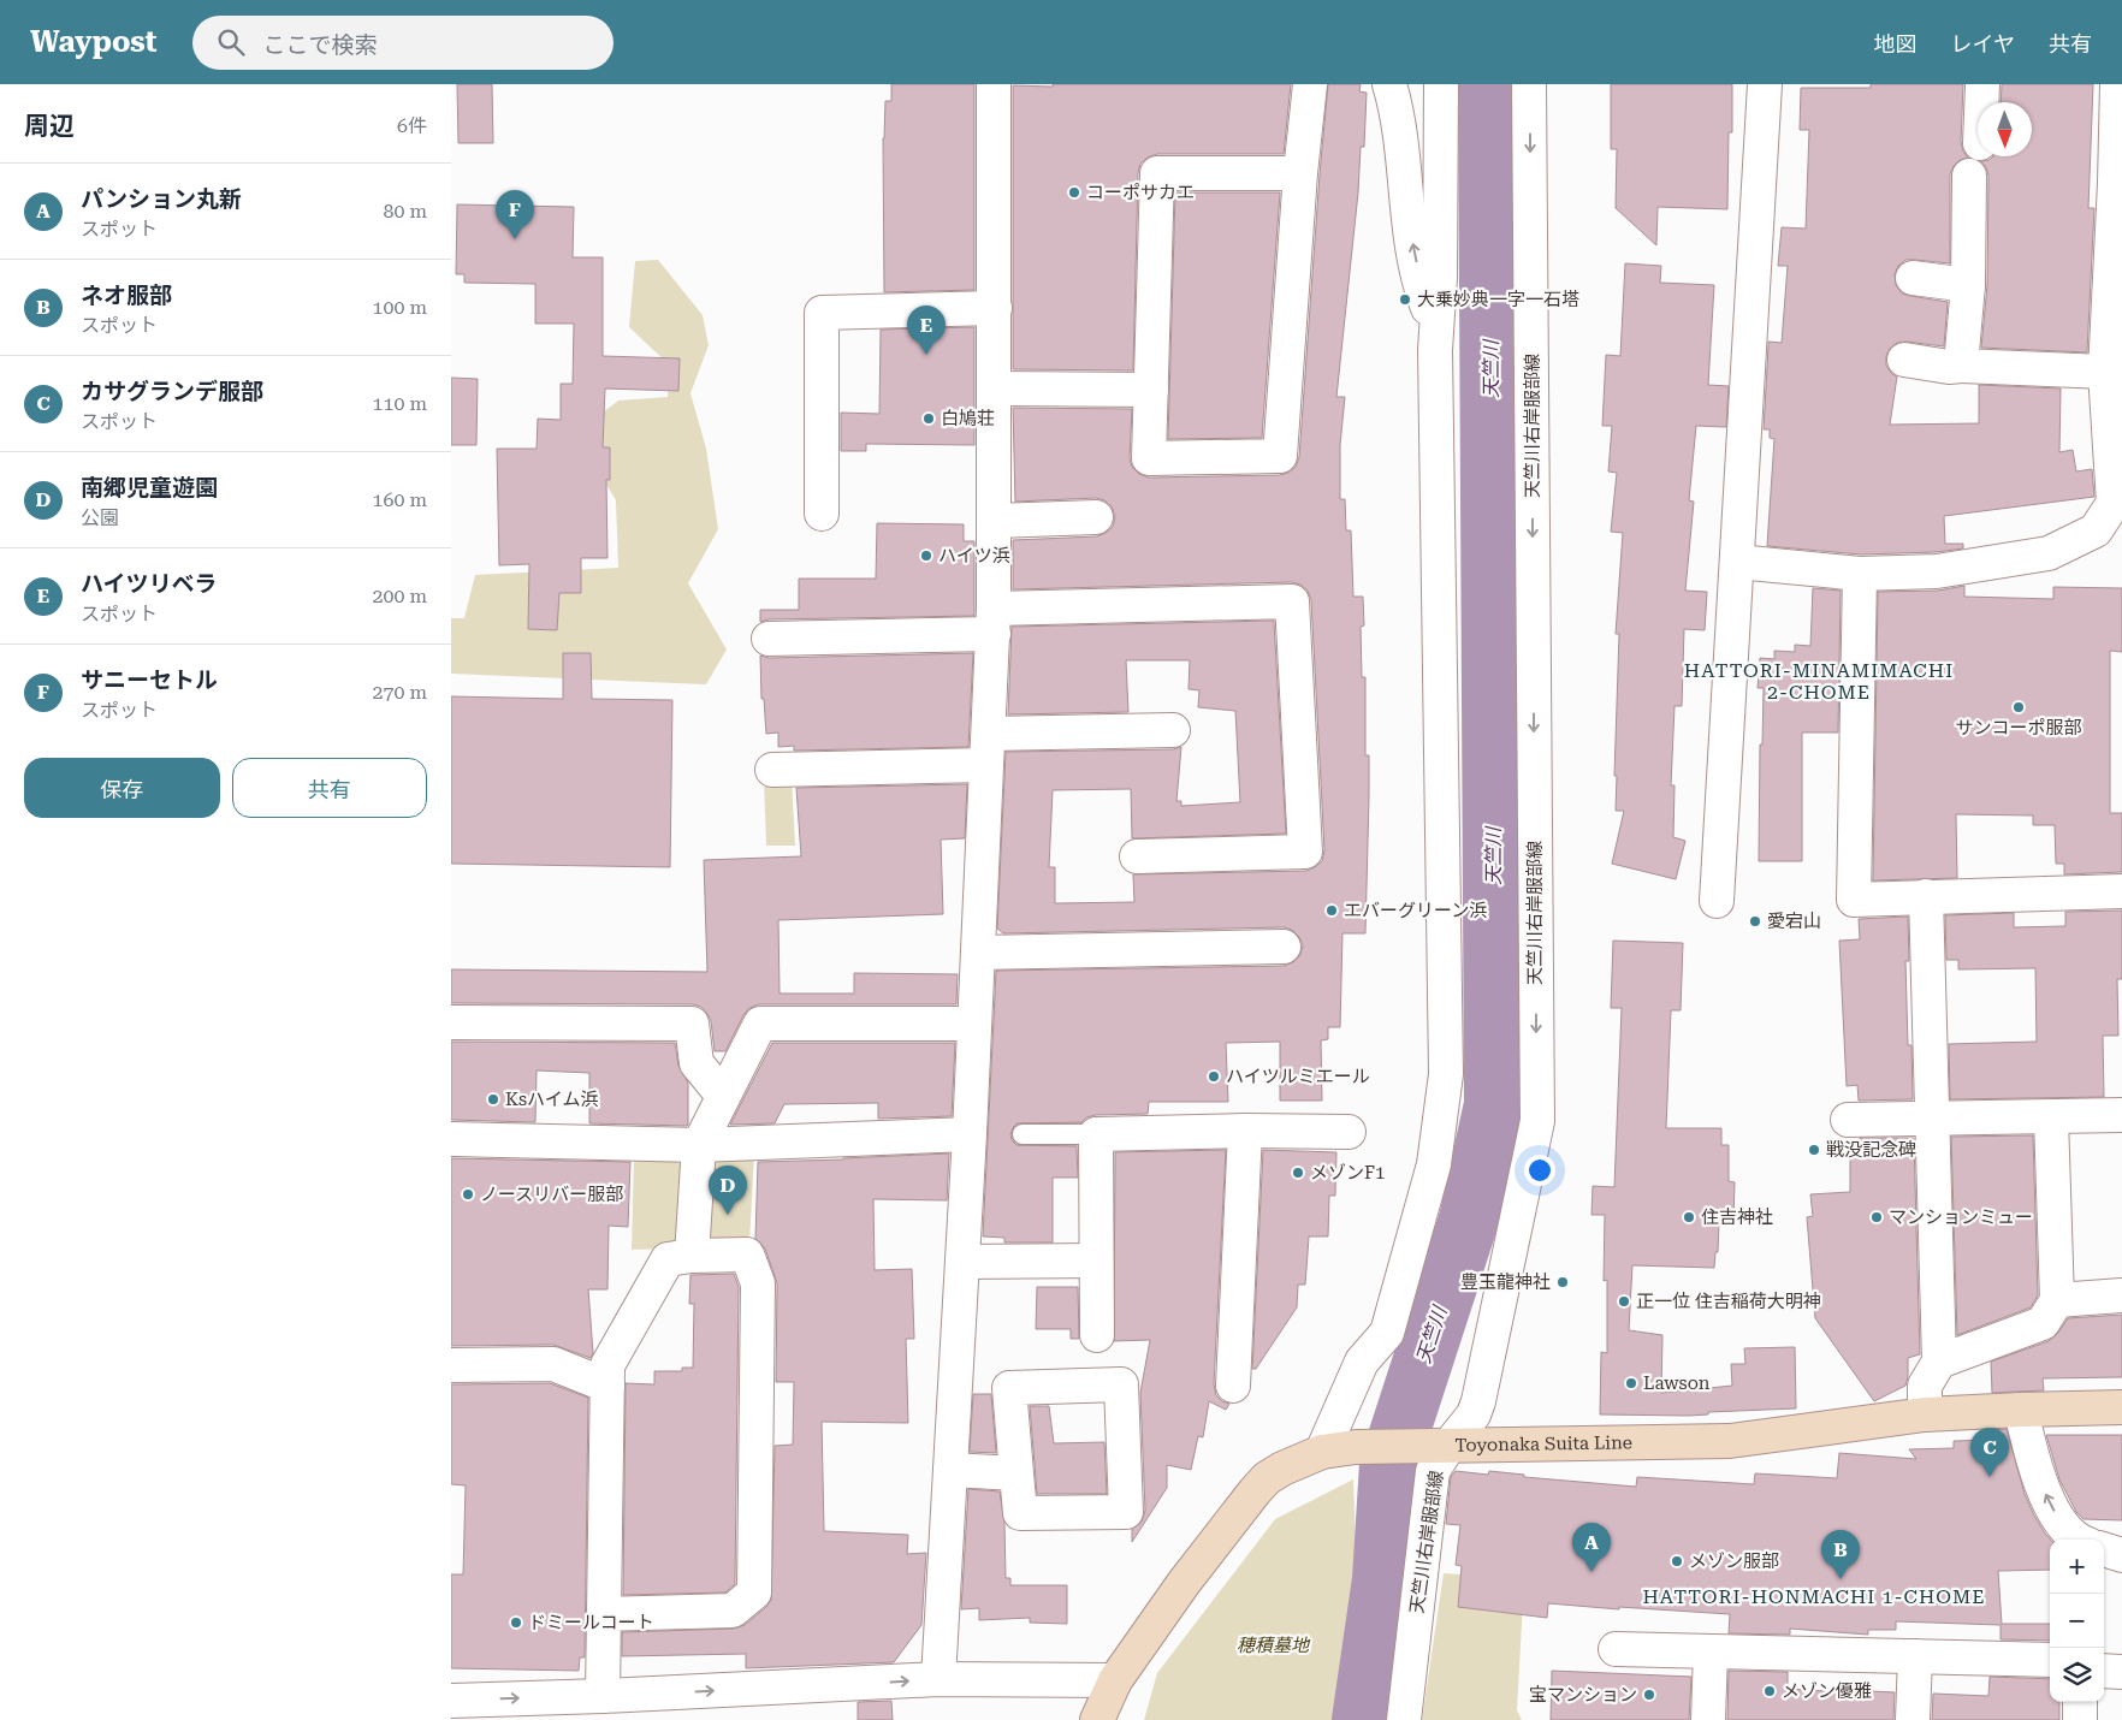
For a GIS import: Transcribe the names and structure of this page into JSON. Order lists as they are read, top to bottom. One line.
{"streets":{"main road":["Toyonaka Suita Line"],"street":["天竺川右岸服部線"]},"crossings":[["天竺川右岸服部線","Toyonaka Suita Line"]],"districts":["HATTORI-MINAMIMACHI 2-CHOME","HATTORI-HONMACHI 1-CHOME"],"water":["天竺川"],"parks":["穂積墓地"],"places":["コーポサカエ","大乗妙典一字一石塔","白鳩荘","ハイツ浜","サンコーポ服部","エバーグリーン浜","愛宕山","ハイツルミエール","Ksハイム浜","戦没記念碑","メゾンF1","ノースリバー服部","住吉神社","マンションミュー","豊玉龍神社","正一位 住吉稲荷大明神","Lawson","メゾン服部","ドミールコート","メゾン優雅","宝マンション"],"north":"bottom","page":{"header":"Waypost","search":"ここで検索","nav":["地図","レイヤ","共有"],"heading":["周辺","6件"],"list":[{"mark":"A","name":"パンション丸新","note":"スポット","value":"80 m"},{"mark":"B","name":"ネオ服部","note":"スポット","value":"100 m"},{"mark":"C","name":"カサグランデ服部","note":"スポット","value":"110 m"},{"mark":"D","name":"南郷児童遊園","note":"公園","value":"160 m"},{"mark":"E","name":"ハイツリベラ","note":"スポット","value":"200 m"},{"mark":"F","name":"サニーセトル","note":"スポット","value":"270 m"}],"pins":["F","E","D","C","A","B"],"buttons":["保存","共有"],"map_buttons":["+","−"]}}
